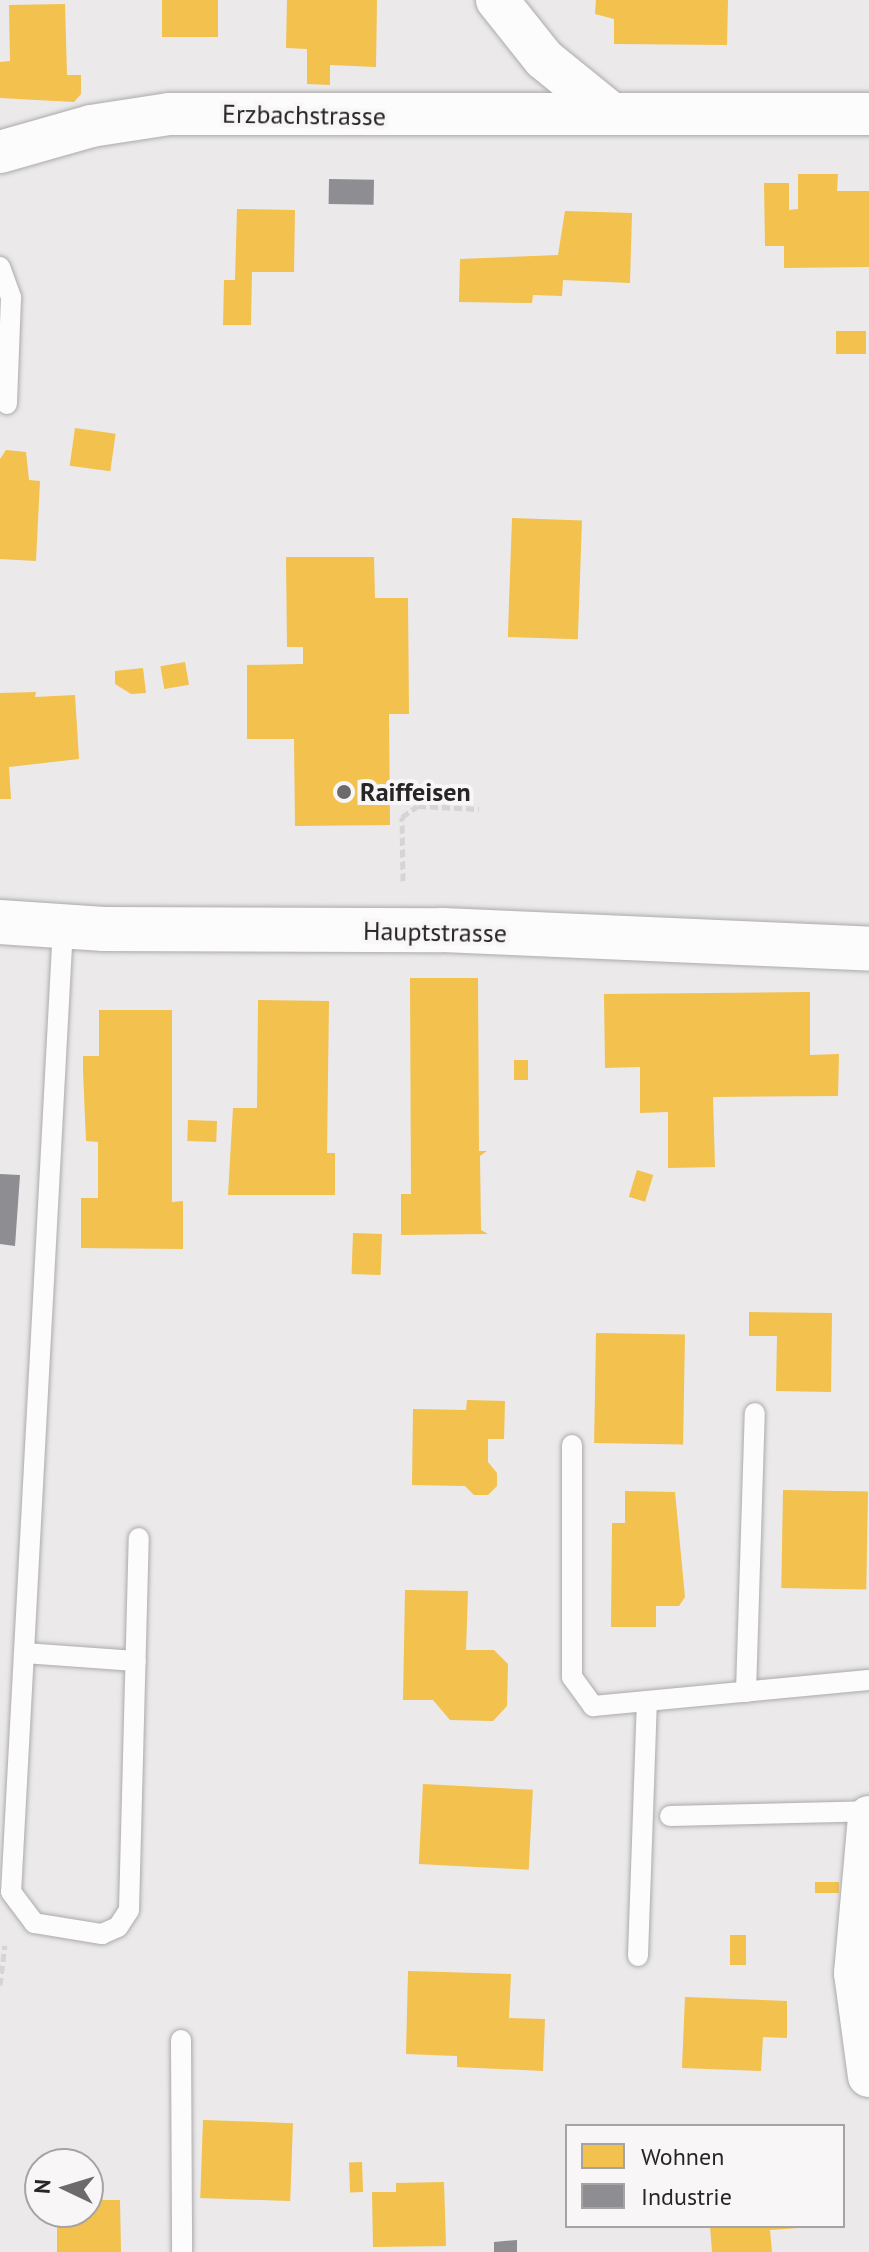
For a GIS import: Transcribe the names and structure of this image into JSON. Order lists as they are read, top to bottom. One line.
{"streets":{"main road":["Hauptstrasse"],"street":["Erzbachstrasse"]},"places":["Raiffeisen"],"legend":["Wohnen","Industrie"],"north":"left"}
